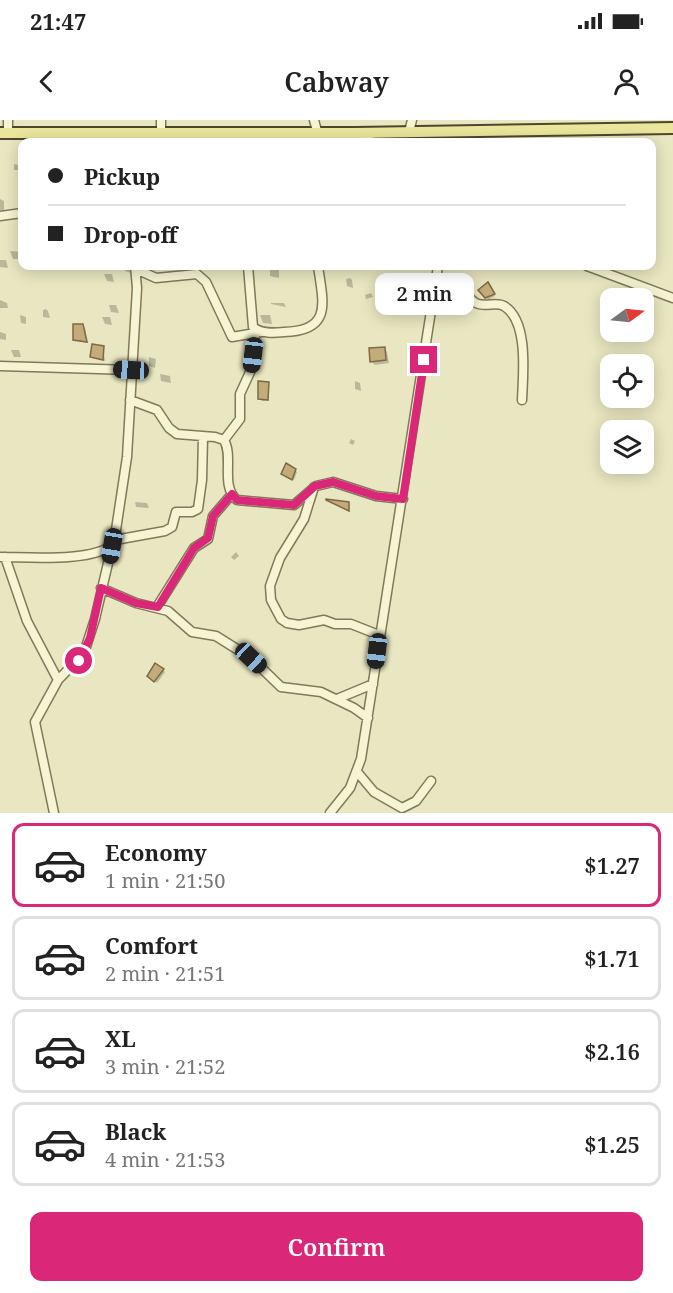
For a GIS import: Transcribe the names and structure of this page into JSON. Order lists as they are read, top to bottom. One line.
{"north":"right","page":{"status":"21:47","header":"Cabway","banner":["Pickup","Drop-off"],"bubble":"2 min","list":[{"name":"Economy","note":"1 min · 21:50","value":"$1.27"},{"name":"Comfort","note":"2 min · 21:51","value":"$1.71"},{"name":"XL","note":"3 min · 21:52","value":"$2.16"},{"name":"Black","note":"4 min · 21:53","value":"$1.25"}],"buttons":"Confirm"}}
